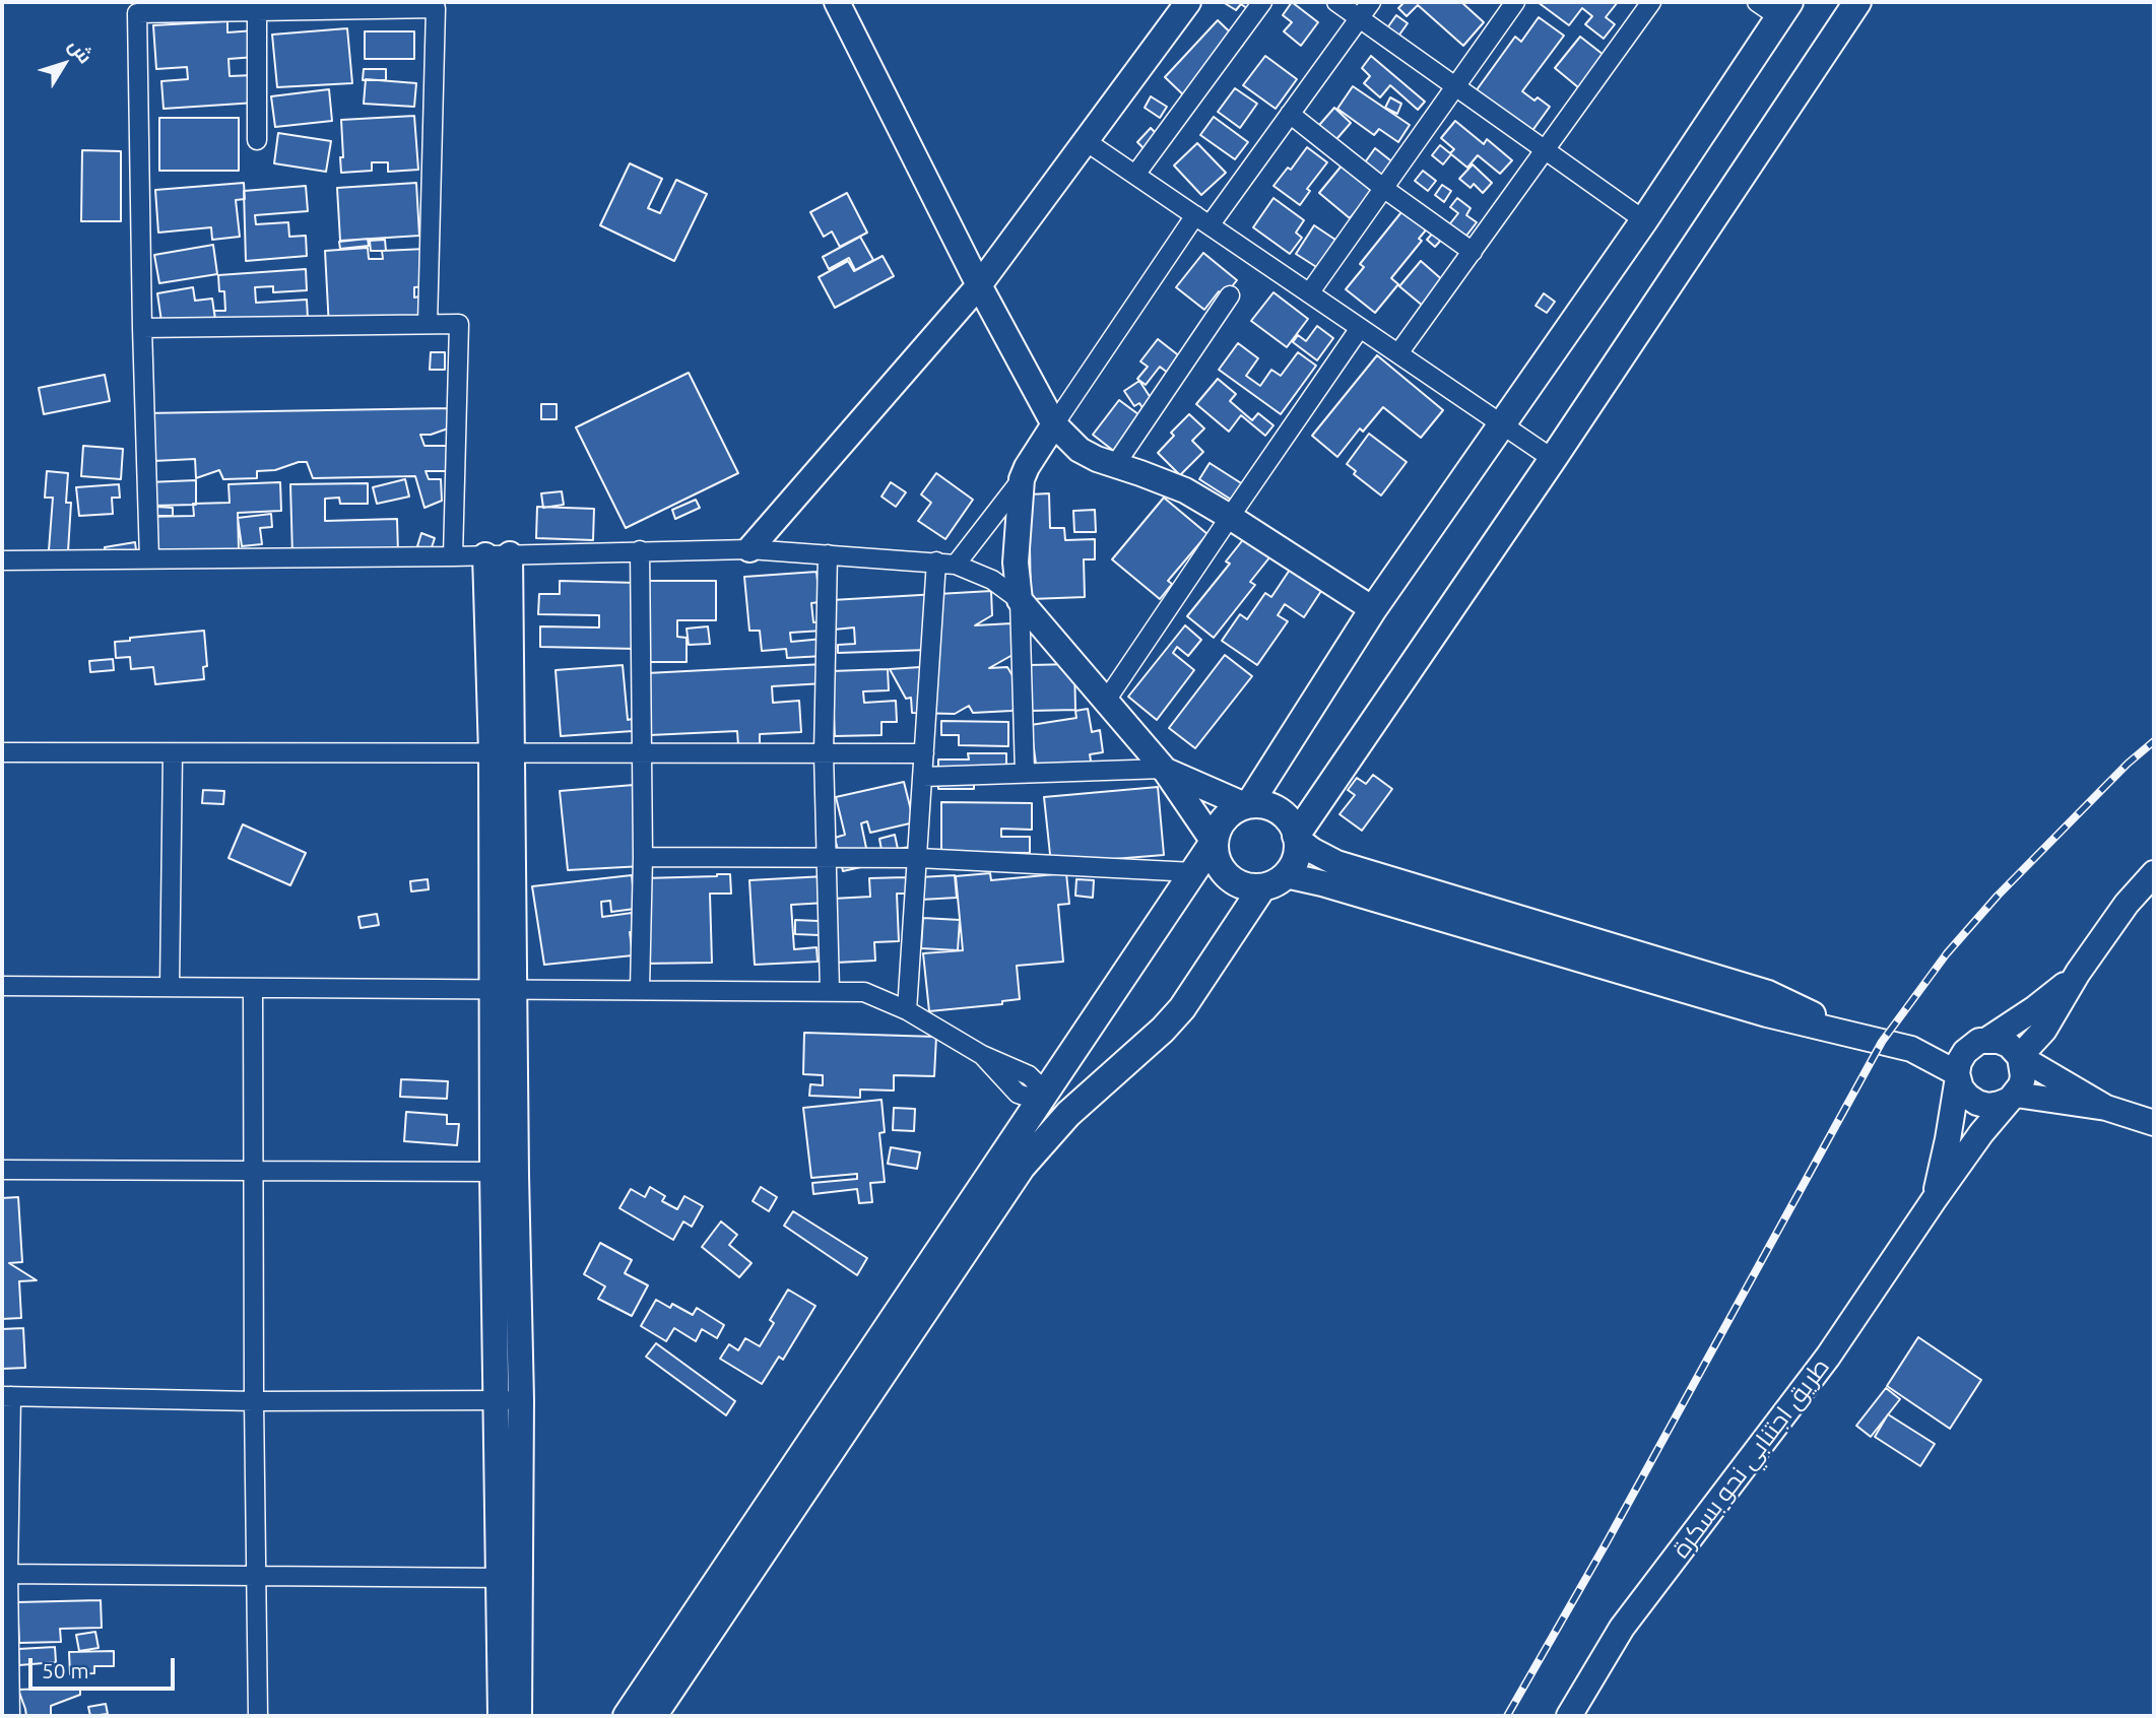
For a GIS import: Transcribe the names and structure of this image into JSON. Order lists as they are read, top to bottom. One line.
{"streets":{"street":["طريق اجتنابي نحو بسكرة"]},"scale_bar":"50 m","north":"top right"}
